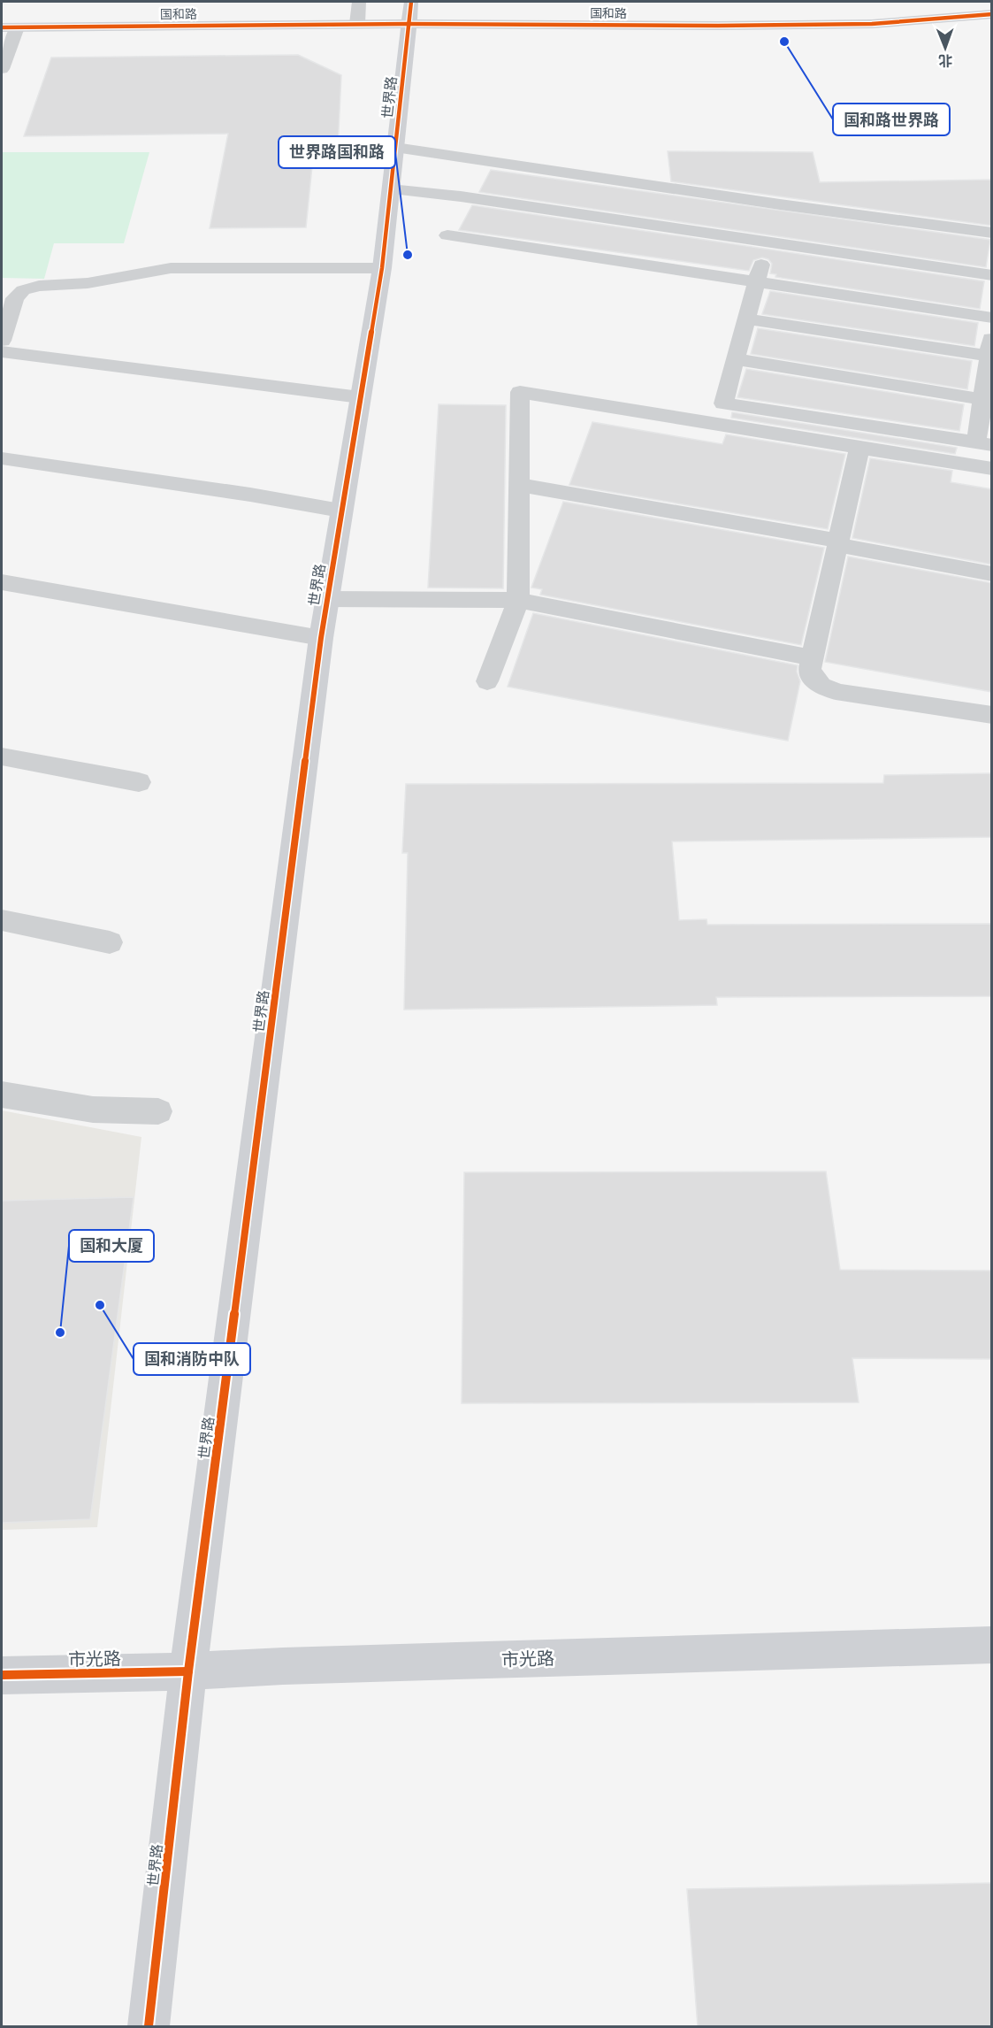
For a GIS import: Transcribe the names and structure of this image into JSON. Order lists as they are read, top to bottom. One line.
{"streets":{"street":["国和路","世界路","市光路"]},"crossings":[["国和路","世界路"],["世界路","市光路"]],"places":["国和路世界路","世界路国和路","国和消防中队","国和大厦"],"north":"bottom"}
